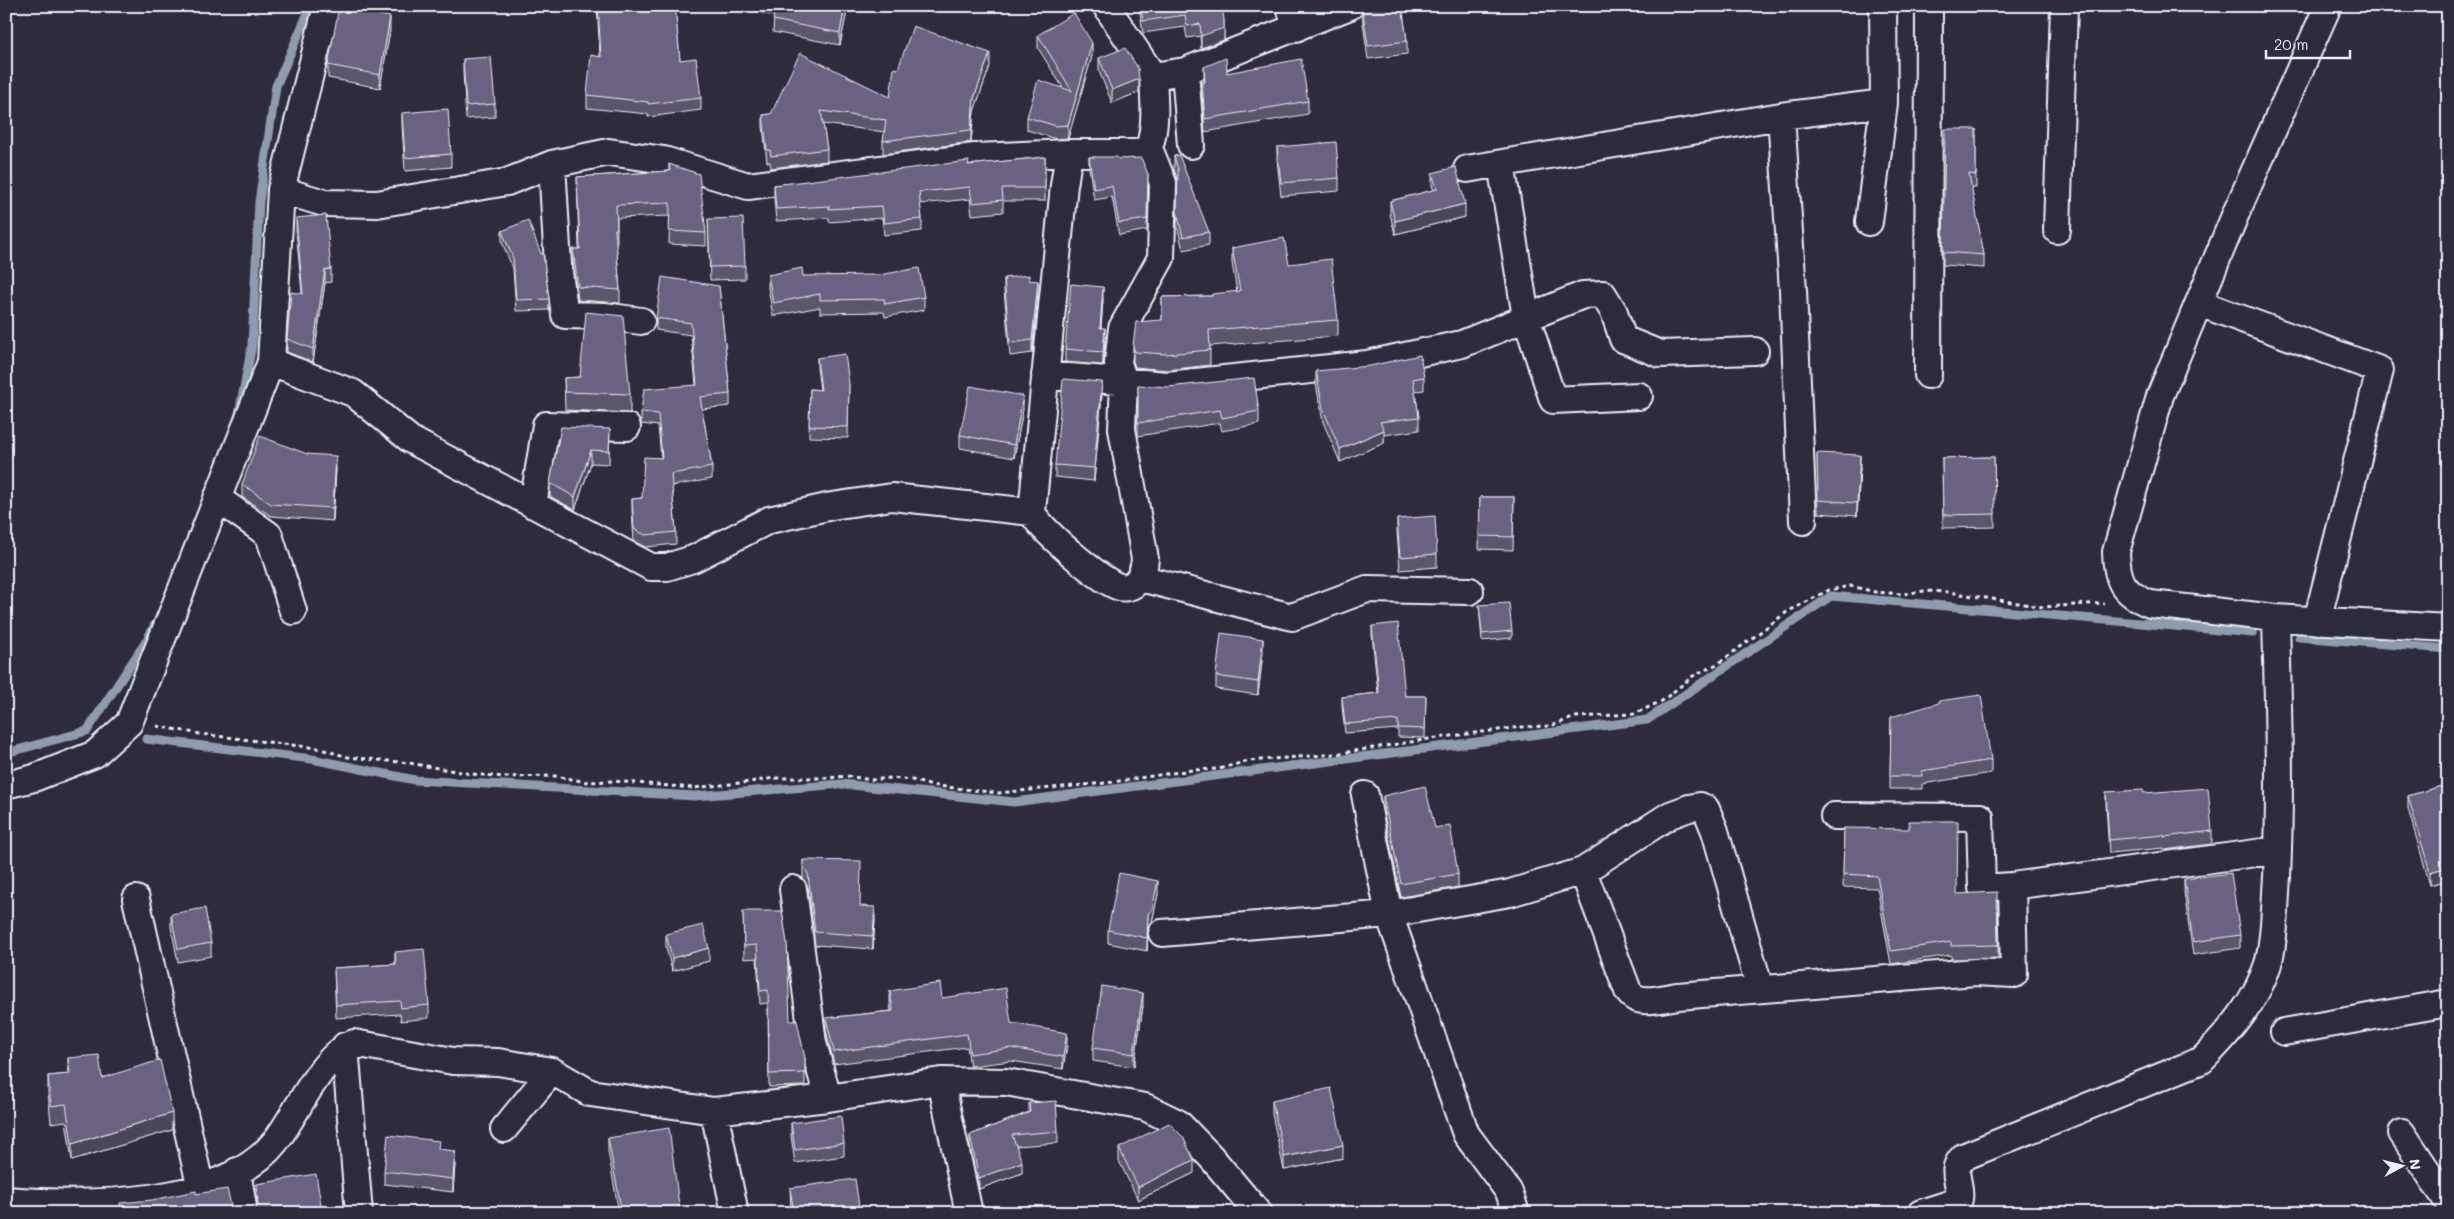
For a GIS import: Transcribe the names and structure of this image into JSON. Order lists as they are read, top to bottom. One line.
{"scale_bar":"20 m","north":"right"}
